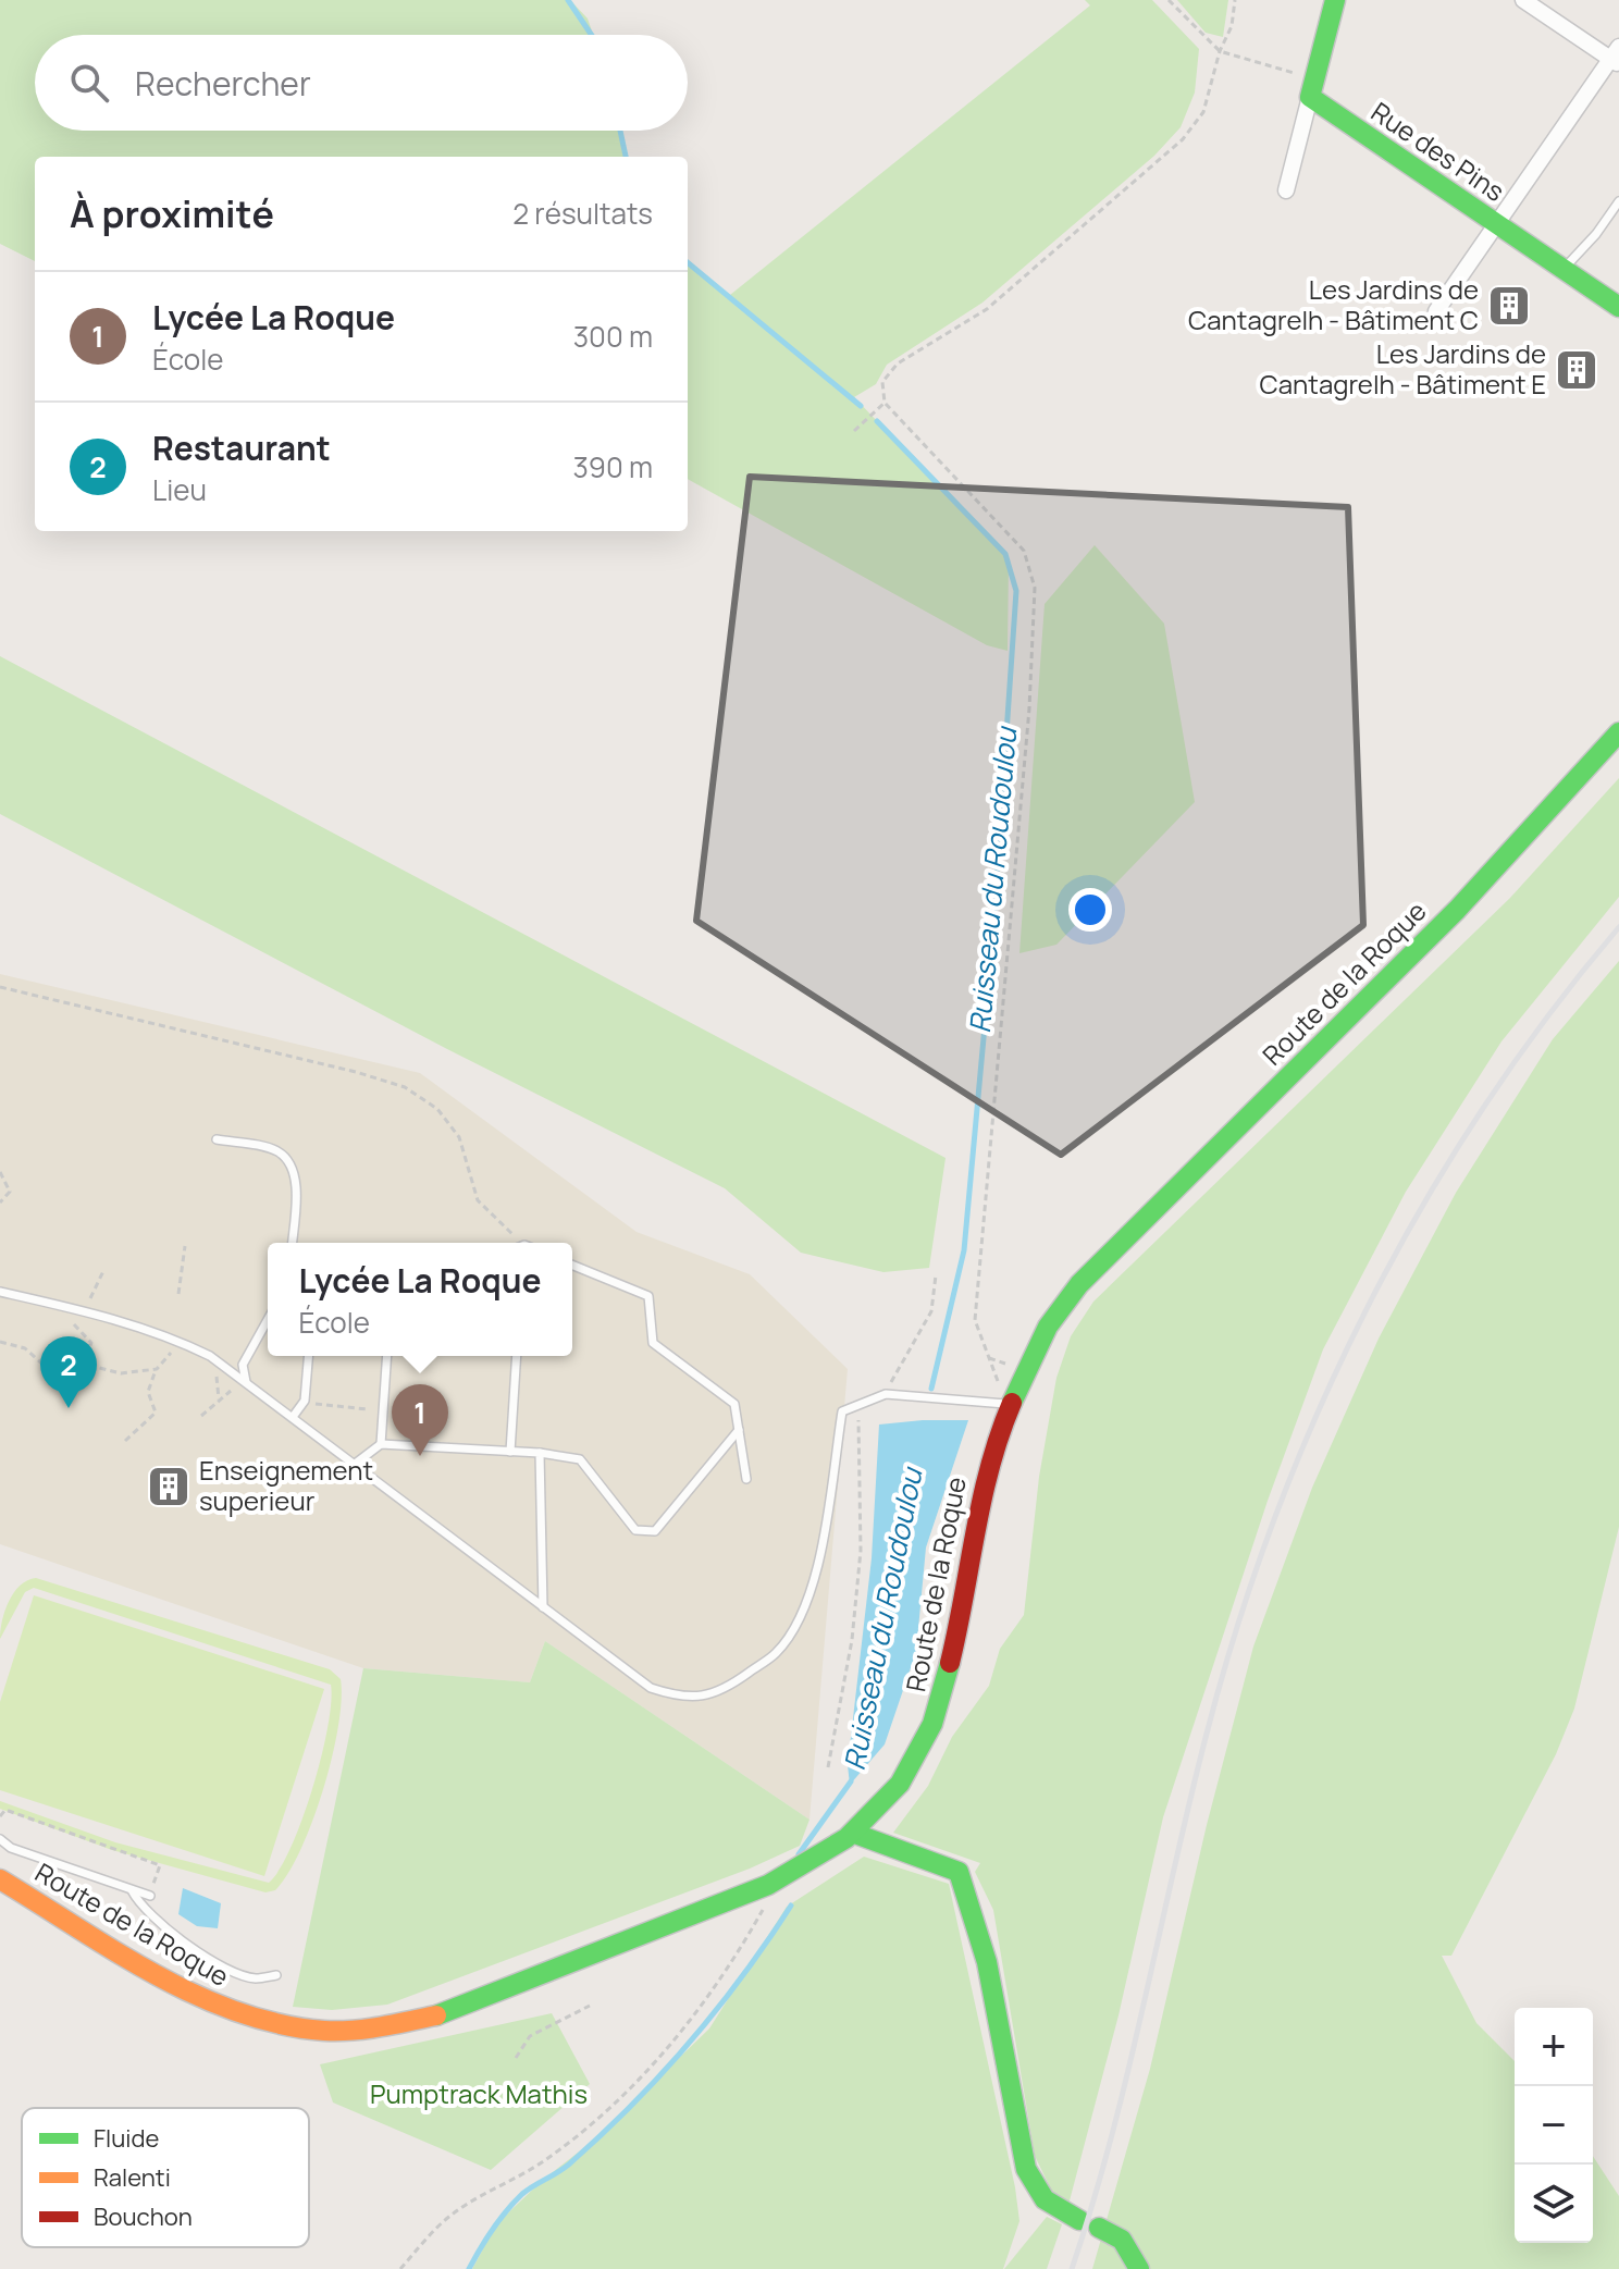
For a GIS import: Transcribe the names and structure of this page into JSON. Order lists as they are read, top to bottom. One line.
{"streets":{"street":["Rue des Pins","Route de la Roque"]},"water":["Ruisseau du Roudoulou"],"parks":["Pumptrack Mathis"],"places":{"building":["Les Jardins de Cantagrelh - Bâtiment C","Les Jardins de Cantagrelh - Bâtiment E","Enseignement superieur"]},"legend":["Fluide","Ralenti","Bouchon"],"page":{"search":"Rechercher","heading":["À proximité","2 résultats"],"list":[{"mark":"1","name":"Lycée La Roque","note":"École","value":"300 m"},{"mark":"2","name":"Restaurant","note":"Lieu","value":"390 m"}],"popup":["Lycée La Roque","École"],"pins":["2","1"],"map_buttons":["+","−"]}}
